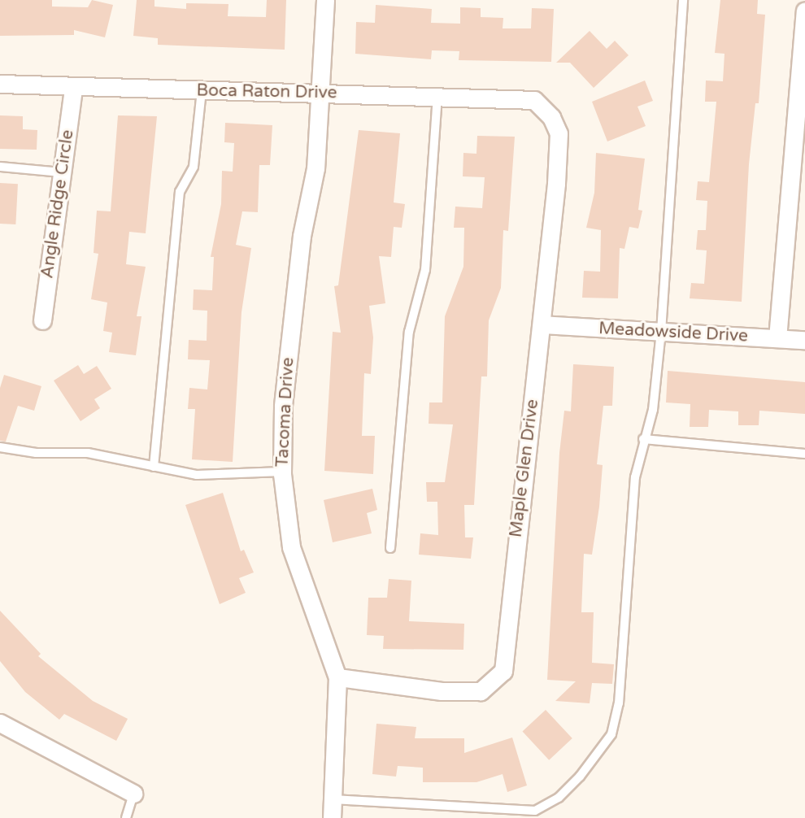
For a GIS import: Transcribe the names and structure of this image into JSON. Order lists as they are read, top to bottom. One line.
{"streets":{"street":["Boca Raton Drive","Angle Ridge Circle","Meadowside Drive","Tacoma Drive","Maple Glen Drive"]},"crossings":[["Boca Raton Drive","Angle Ridge Circle"],["Boca Raton Drive","Tacoma Drive"],["Boca Raton Drive","Maple Glen Drive"],["Meadowside Drive","Maple Glen Drive"],["Tacoma Drive","Maple Glen Drive"]]}
